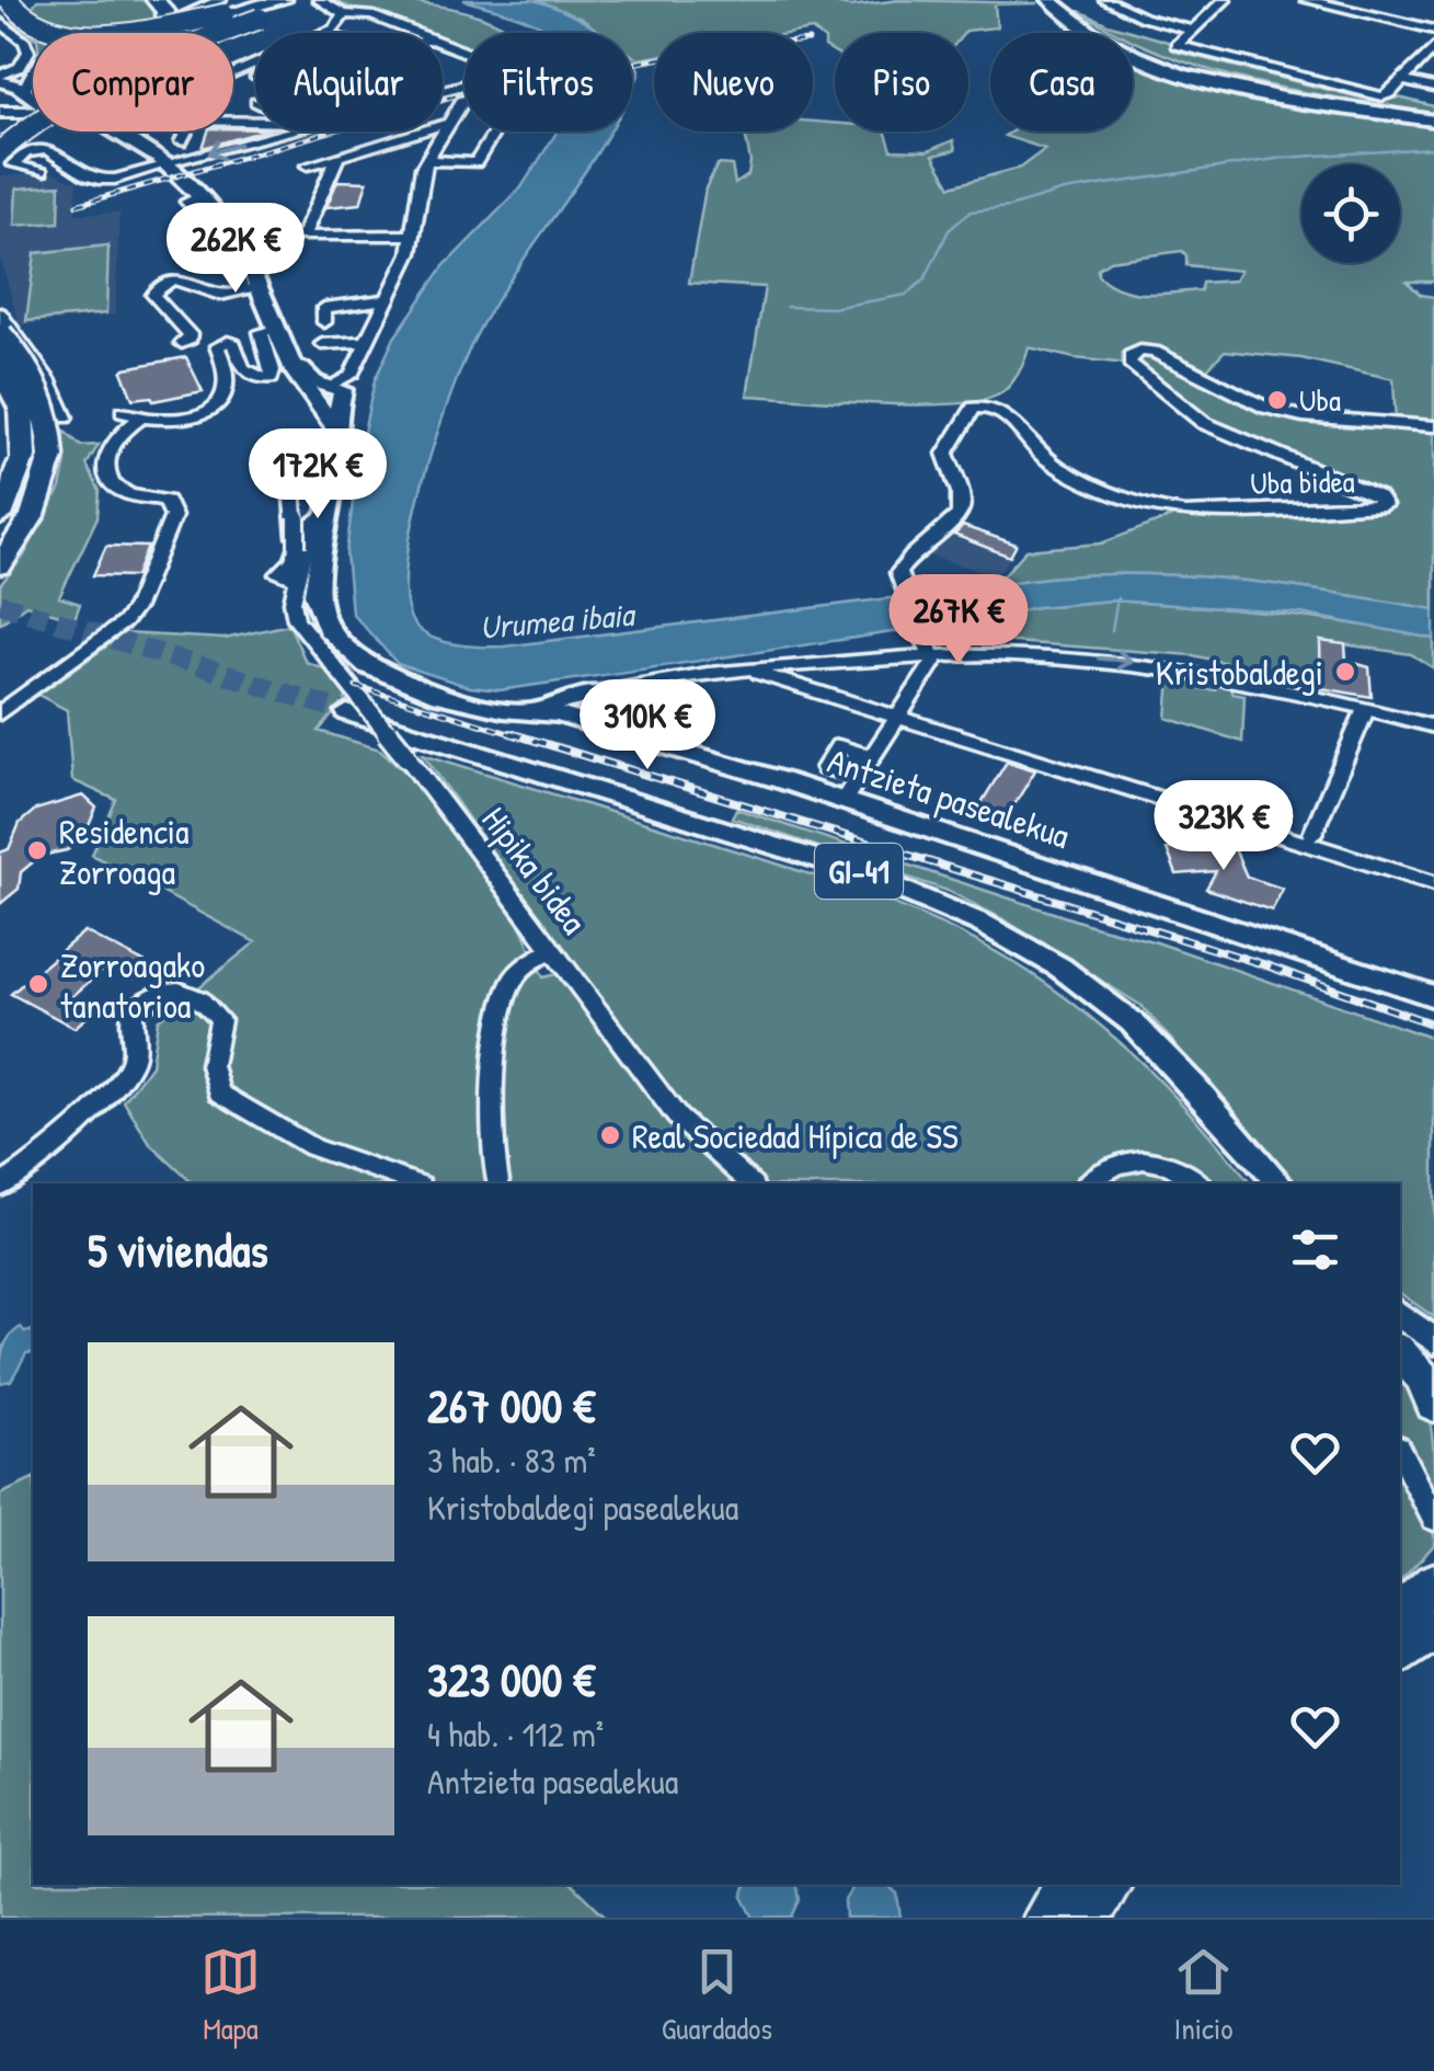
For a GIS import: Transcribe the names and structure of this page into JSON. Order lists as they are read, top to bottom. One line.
{"streets":{"main road":["Antzieta pasealekua","GI-41"],"street":["Uba bidea","Hipika bidea"]},"crossings":[["Hipika bidea","GI-41"]],"water":["Urumea ibaia"],"places":["Uba","Kristobaldegi","Residencia Zorroaga","Zorroagako tanatorioa","Real Sociedad Hípica de SS"],"page":{"chip":["Comprar","Alquilar","Filtros","Nuevo","Piso","Casa"],"price":["262K €","172K €","267K €","310K €","323K €"],"heading":"5 viviendas","list":[{"name":"267 000 €","note":"3 hab. · 83 m² · Kristobaldegi pasealekua"},{"name":"323 000 €","note":"4 hab. · 112 m² · Antzieta pasealekua"}],"tabs":["Mapa","Guardados","Inicio"]}}
